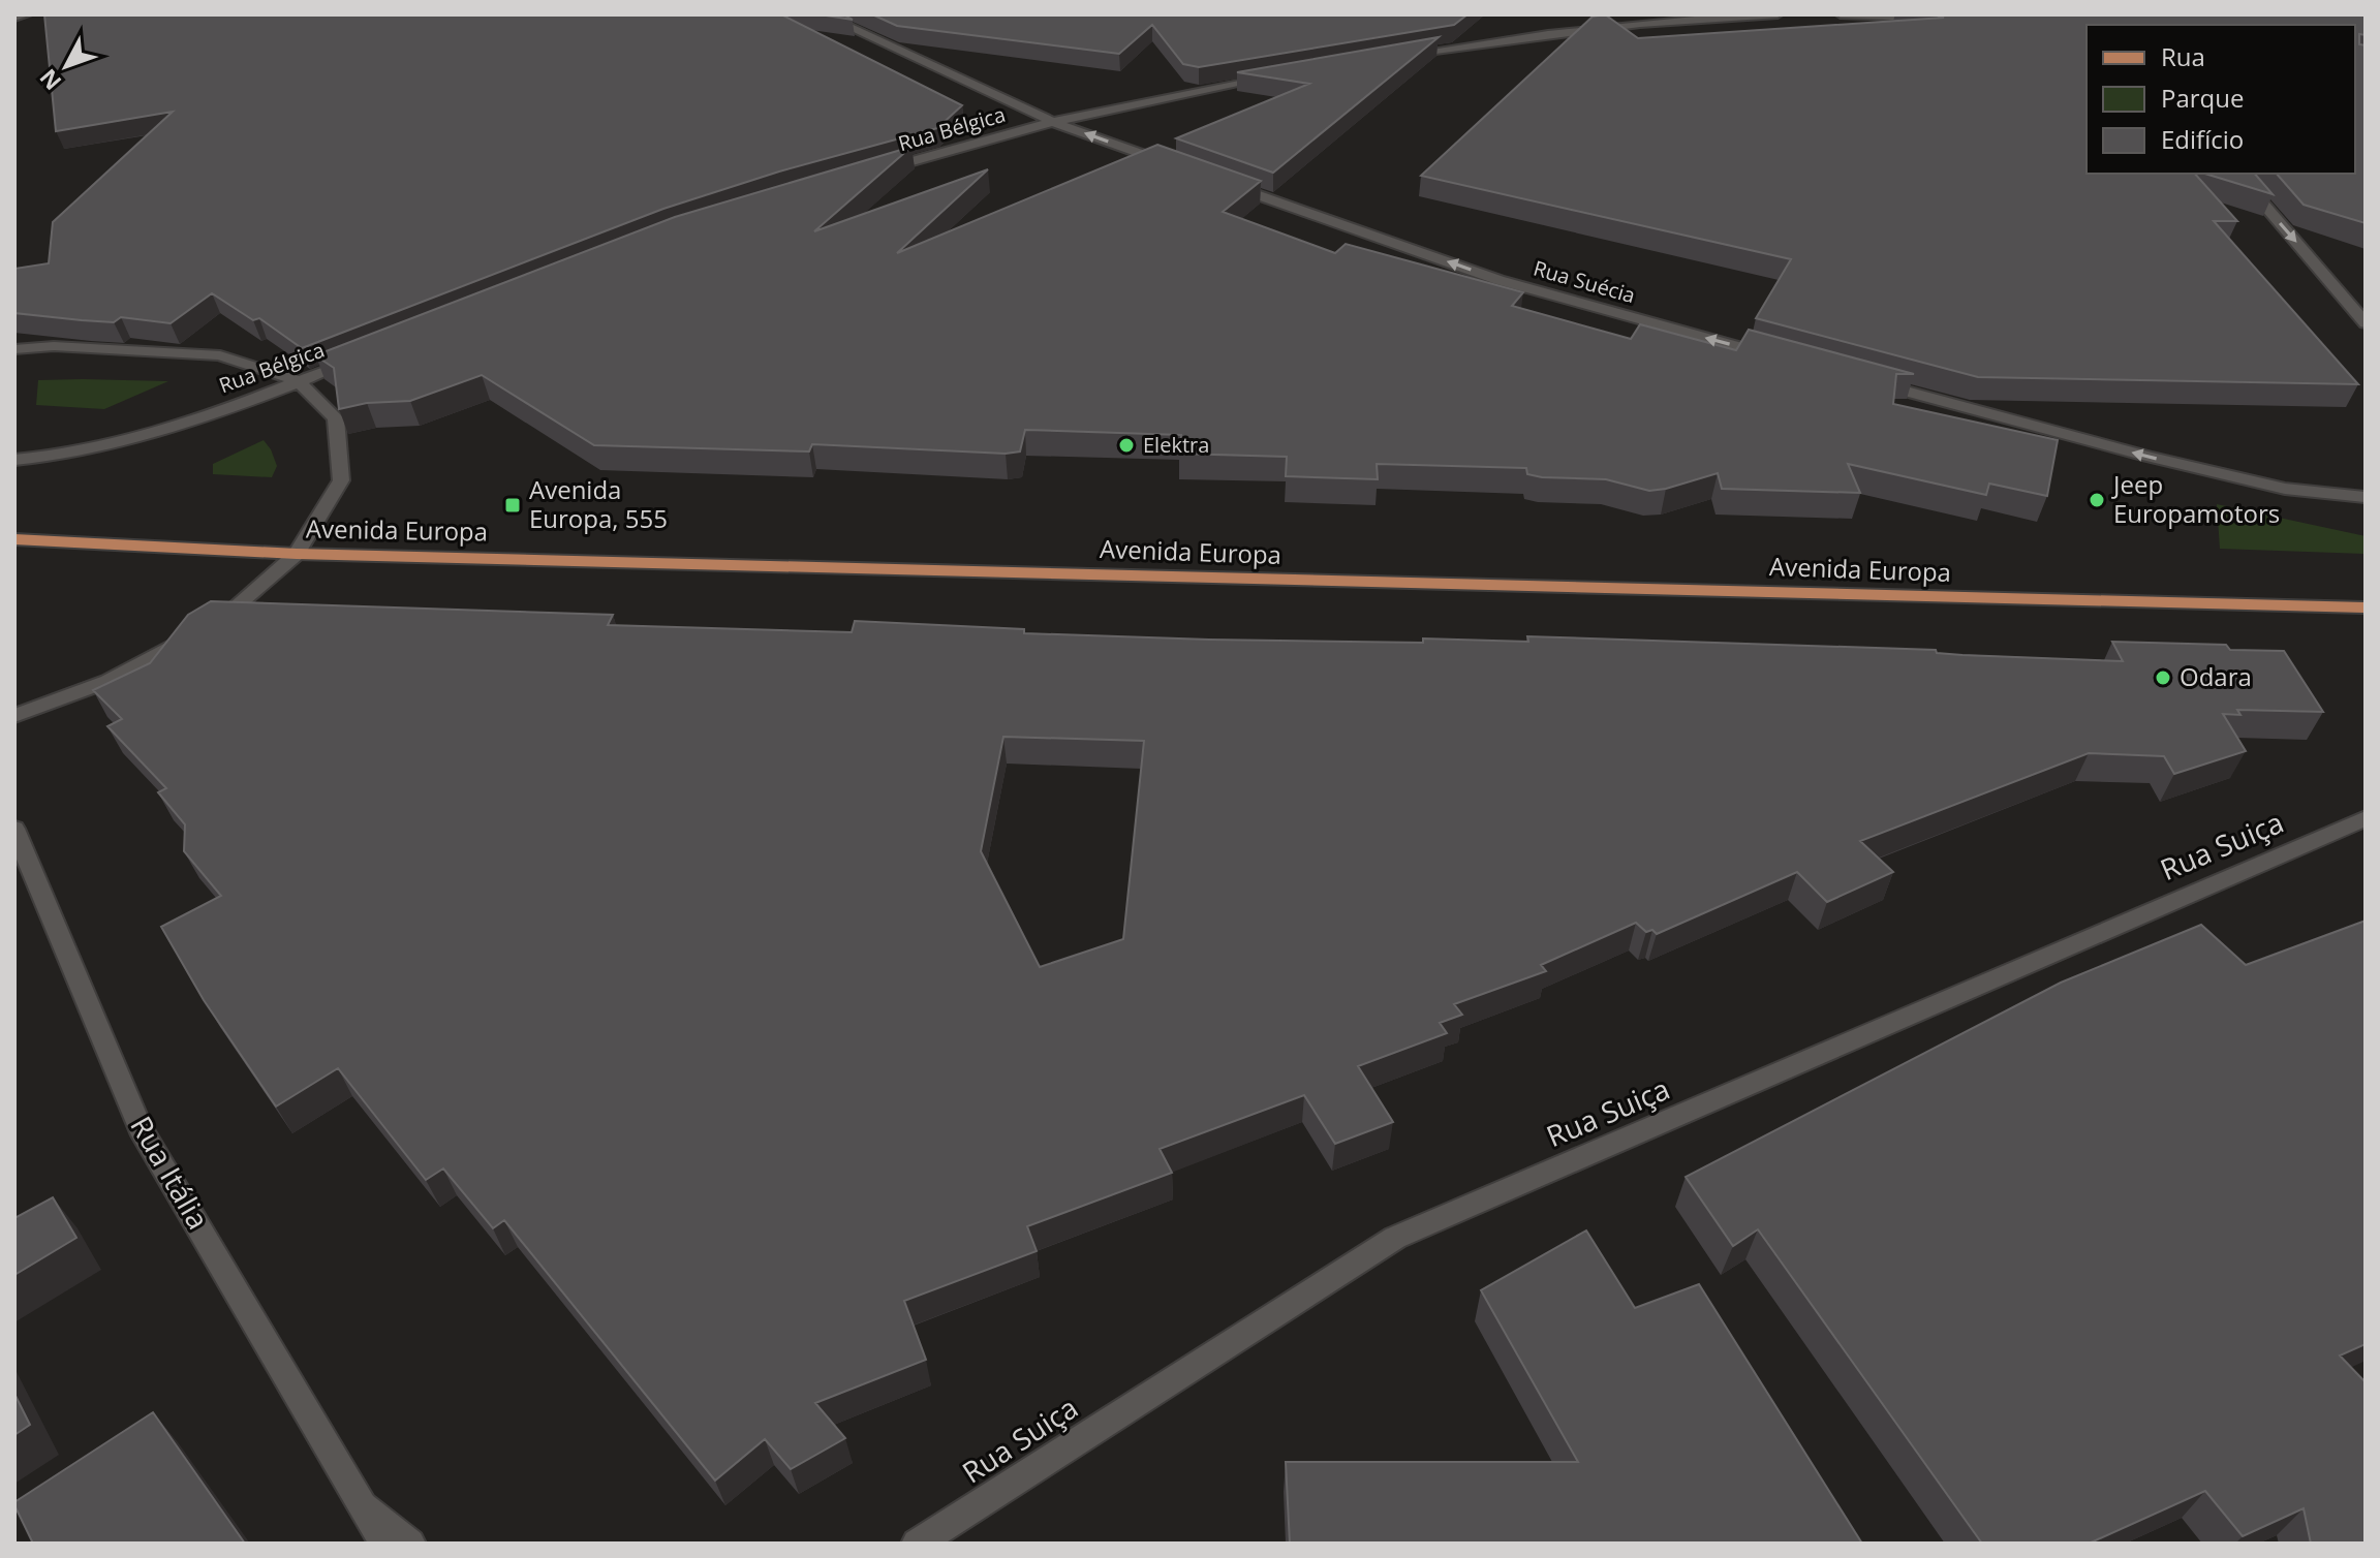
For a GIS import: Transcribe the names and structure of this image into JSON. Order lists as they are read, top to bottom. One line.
{"streets":{"main road":["Avenida Europa"],"street":["Rua Bélgica","Rua Suécia","Rua Suiça","Rua Itália"]},"one_way":["Rua Suécia"],"places":{"other":["Elektra","Jeep Europamotors","Odara"],"transit":["Avenida Europa, 555"]},"legend":["Rua","Parque","Edifício"],"north":"bottom left"}
